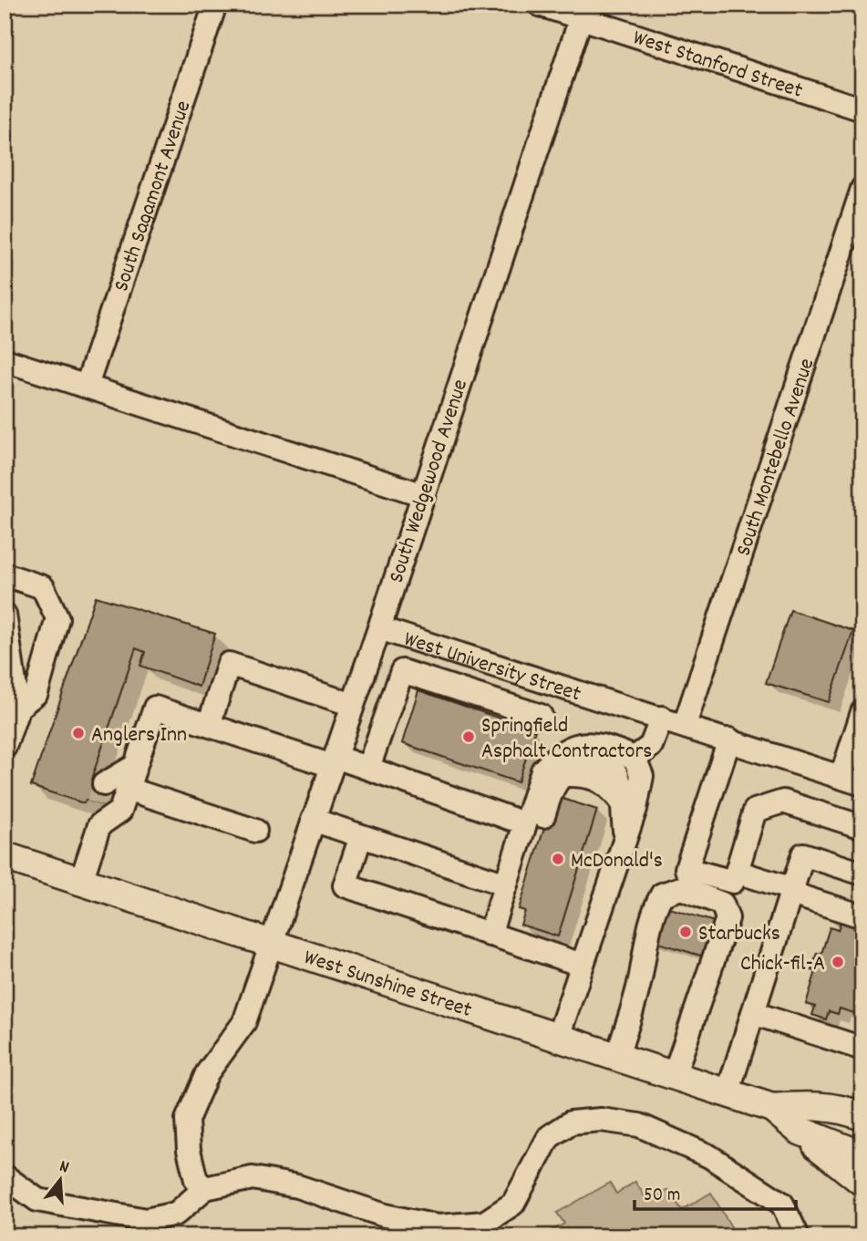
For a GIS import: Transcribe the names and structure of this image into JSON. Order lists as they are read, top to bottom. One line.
{"streets":{"main road":["West Sunshine Street"],"street":["West Stanford Street","South Sagamont Avenue","South Montebello Avenue","South Wedgewood Avenue","West University Street"]},"crossings":[["West Stanford Street","South Wedgewood Avenue"],["South Montebello Avenue","West University Street"],["South Wedgewood Avenue","West University Street"],["South Wedgewood Avenue","West Sunshine Street"]],"places":["Anglers Inn","Springfield Asphalt Contractors","McDonald's","Starbucks","Chick-fil-A"],"scale_bar":"50 m","north":"top"}
